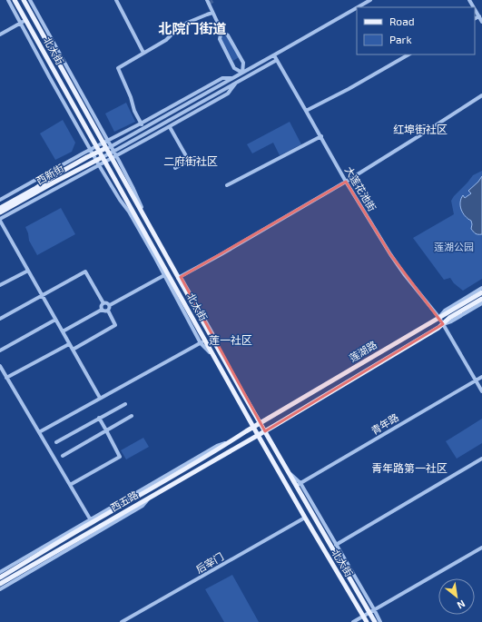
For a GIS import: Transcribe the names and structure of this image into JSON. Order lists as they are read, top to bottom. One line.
{"streets":{"main road":["北大街","西新街","莲湖路","西五路"],"street":["大莲花池街","青年路","后宰门"]},"crossings":[["北大街","西新街"],["北大街","莲湖路"],["北大街","青年路"],["北大街","西五路"],["北大街","后宰门"],["西新街","大莲花池街"],["大莲花池街","莲湖路"],["大莲花池街","青年路"],["莲湖路","西五路"]],"districts":["北院门街道","红埠街社区","二府街社区","莲一社区","青年路第一社区"],"parks":["莲湖公园"],"legend":["Road","Park"],"north":"bottom right"}
